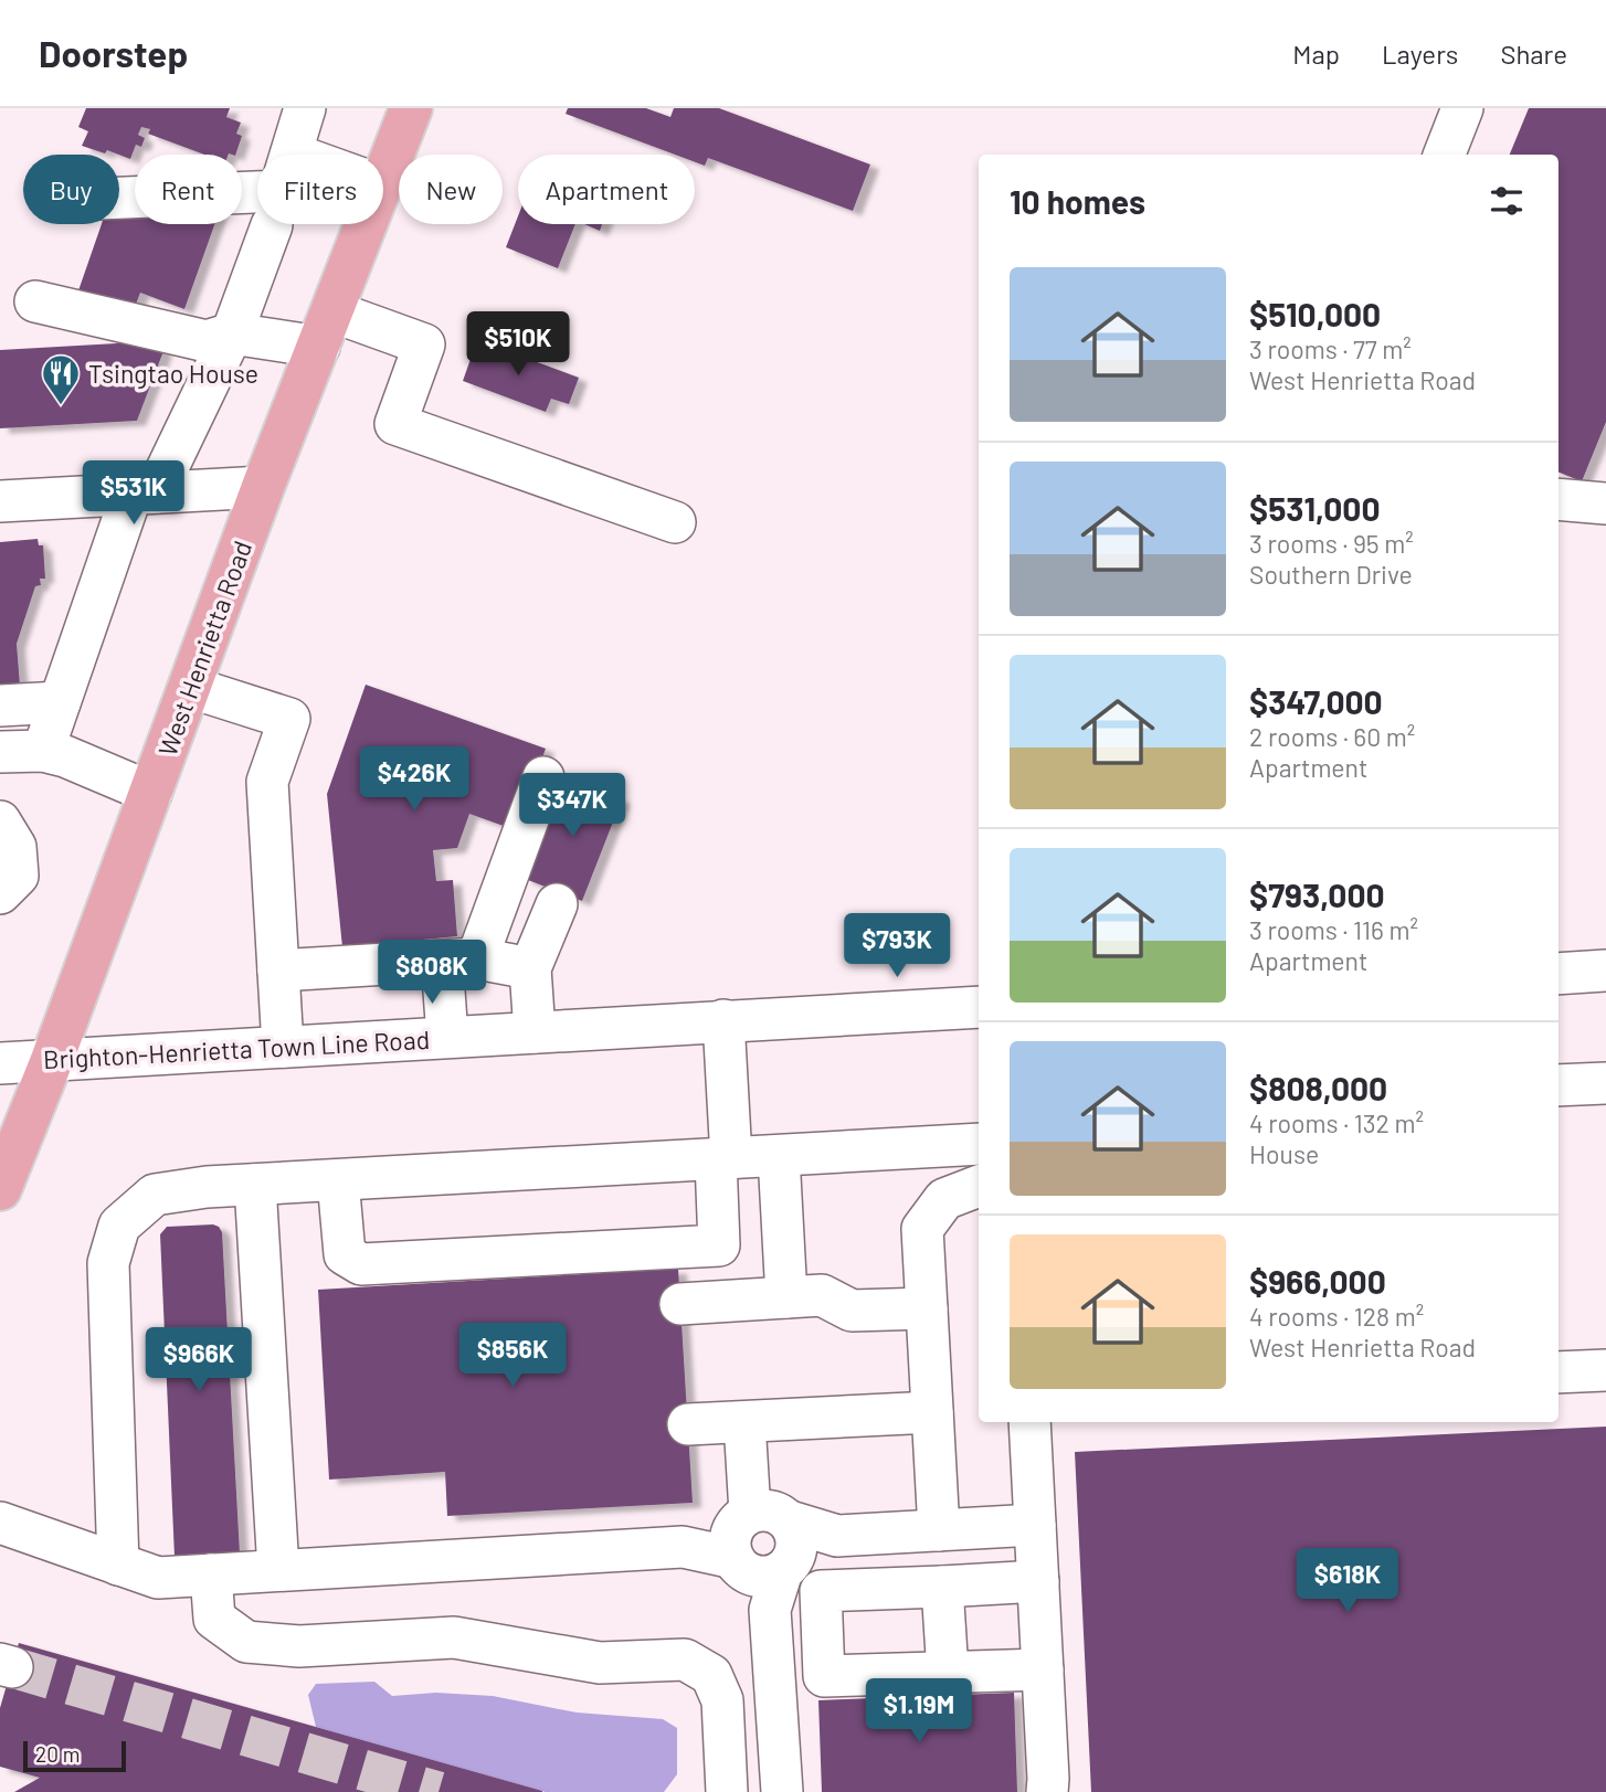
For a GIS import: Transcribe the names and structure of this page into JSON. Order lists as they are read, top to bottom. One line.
{"streets":{"main road":["West Henrietta Road"],"street":["Brighton-Henrietta Town Line Road"]},"crossings":[["West Henrietta Road","Brighton-Henrietta Town Line Road"]],"places":{"restaurant":["Tsingtao House"]},"scale_bar":"20 m","page":{"header":"Doorstep","nav":["Map","Layers","Share"],"chip":["Buy","Rent","Filters","New","Apartment"],"heading":"10 homes","list":[{"name":"$510,000","note":"3 rooms · 77 m² · West Henrietta Road"},{"name":"$531,000","note":"3 rooms · 95 m² · Southern Drive"},{"name":"$347,000","note":"2 rooms · 60 m² · Apartment"},{"name":"$793,000","note":"3 rooms · 116 m² · Apartment"},{"name":"$808,000","note":"4 rooms · 132 m² · House"},{"name":"$966,000","note":"4 rooms · 128 m² · West Henrietta Road"}],"price":["$510K","$531K","$426K","$347K","$793K","$808K","$856K","$966K","$618K","$1.19M"],"scale":"20 m"}}
